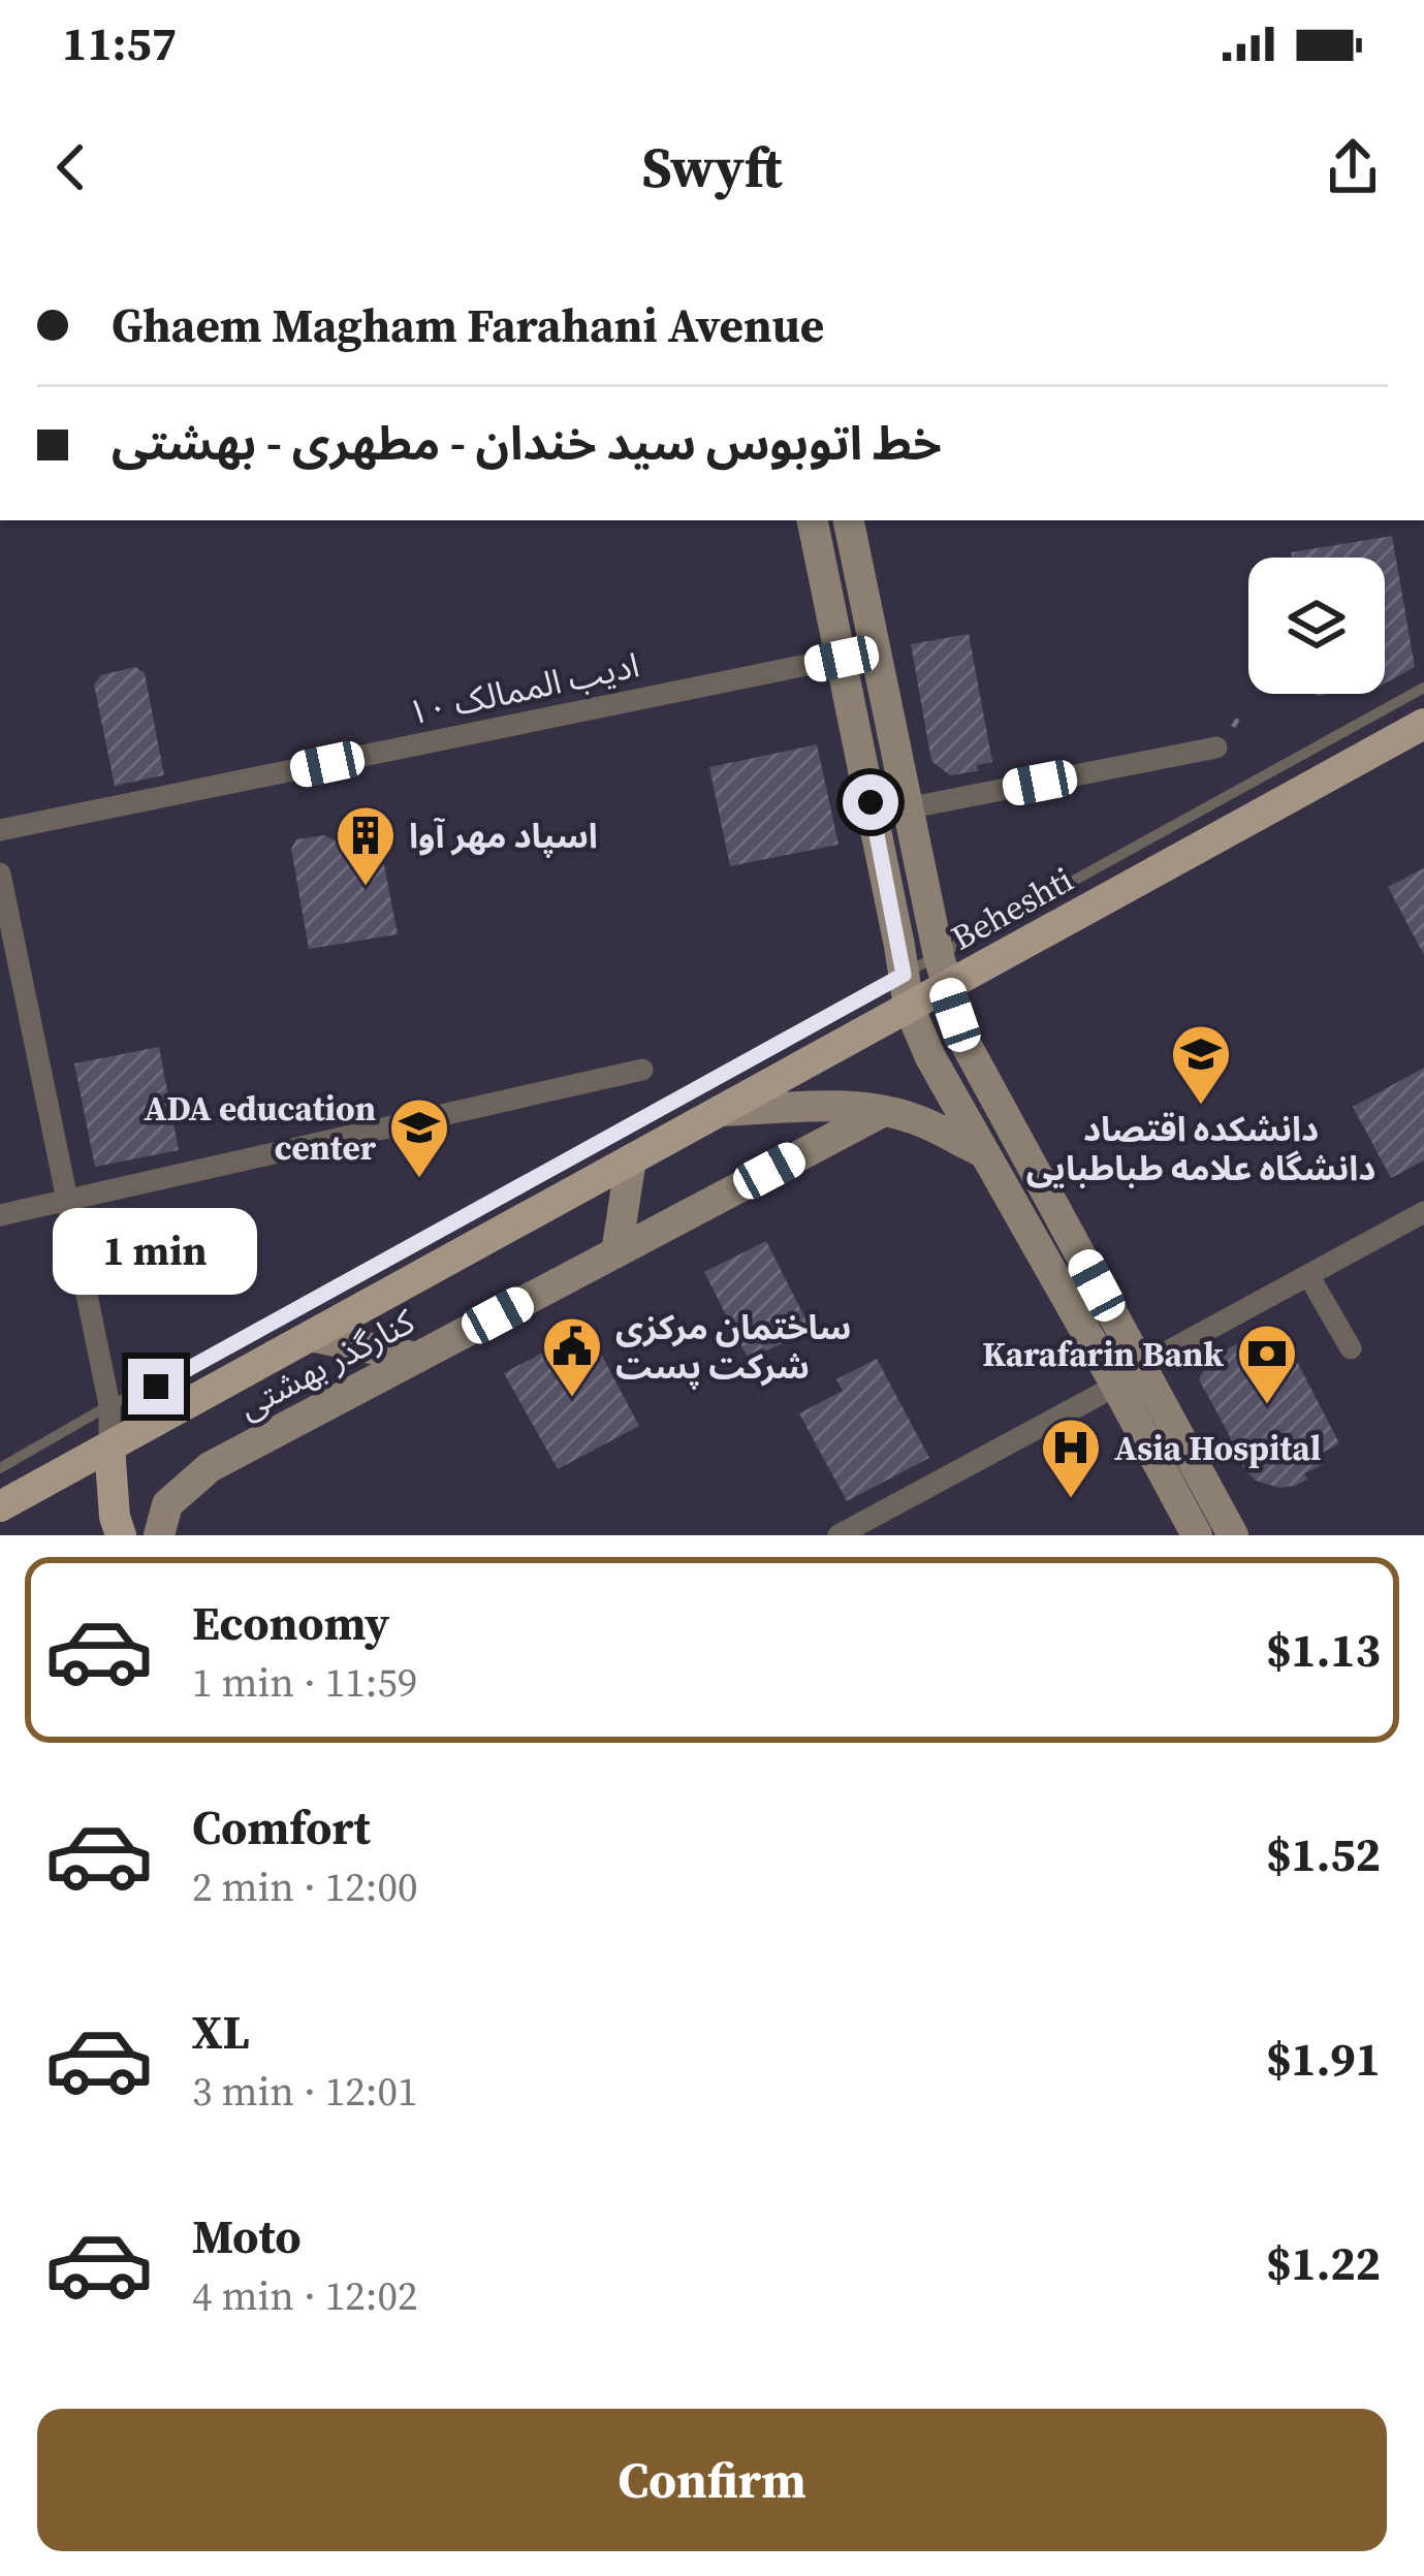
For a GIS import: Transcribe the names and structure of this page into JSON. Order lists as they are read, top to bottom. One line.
{"streets":{"main road":["Beheshti","کنارگذر بهشتی"],"street":["ادیب الممالک ۱۰"]},"places":{"building":["اسپاد مهر آوا"],"school or university":["دانشکده اقتصاد دانشگاه علامه طباطبایی","ADA education center"],"public building":["ساختمان مرکزی شرکت پست"],"bank":["Karafarin Bank"],"hospital":["Asia Hospital"]},"page":{"status":"11:57","header":"Swyft","banner":["Ghaem Magham Farahani Avenue","خط اتوبوس سید خندان - مطهری - بهشتی"],"bubble":"1 min","list":[{"name":"Economy","note":"1 min · 11:59","value":"$1.13"},{"name":"Comfort","note":"2 min · 12:00","value":"$1.52"},{"name":"XL","note":"3 min · 12:01","value":"$1.91"},{"name":"Moto","note":"4 min · 12:02","value":"$1.22"}],"buttons":"Confirm"}}
